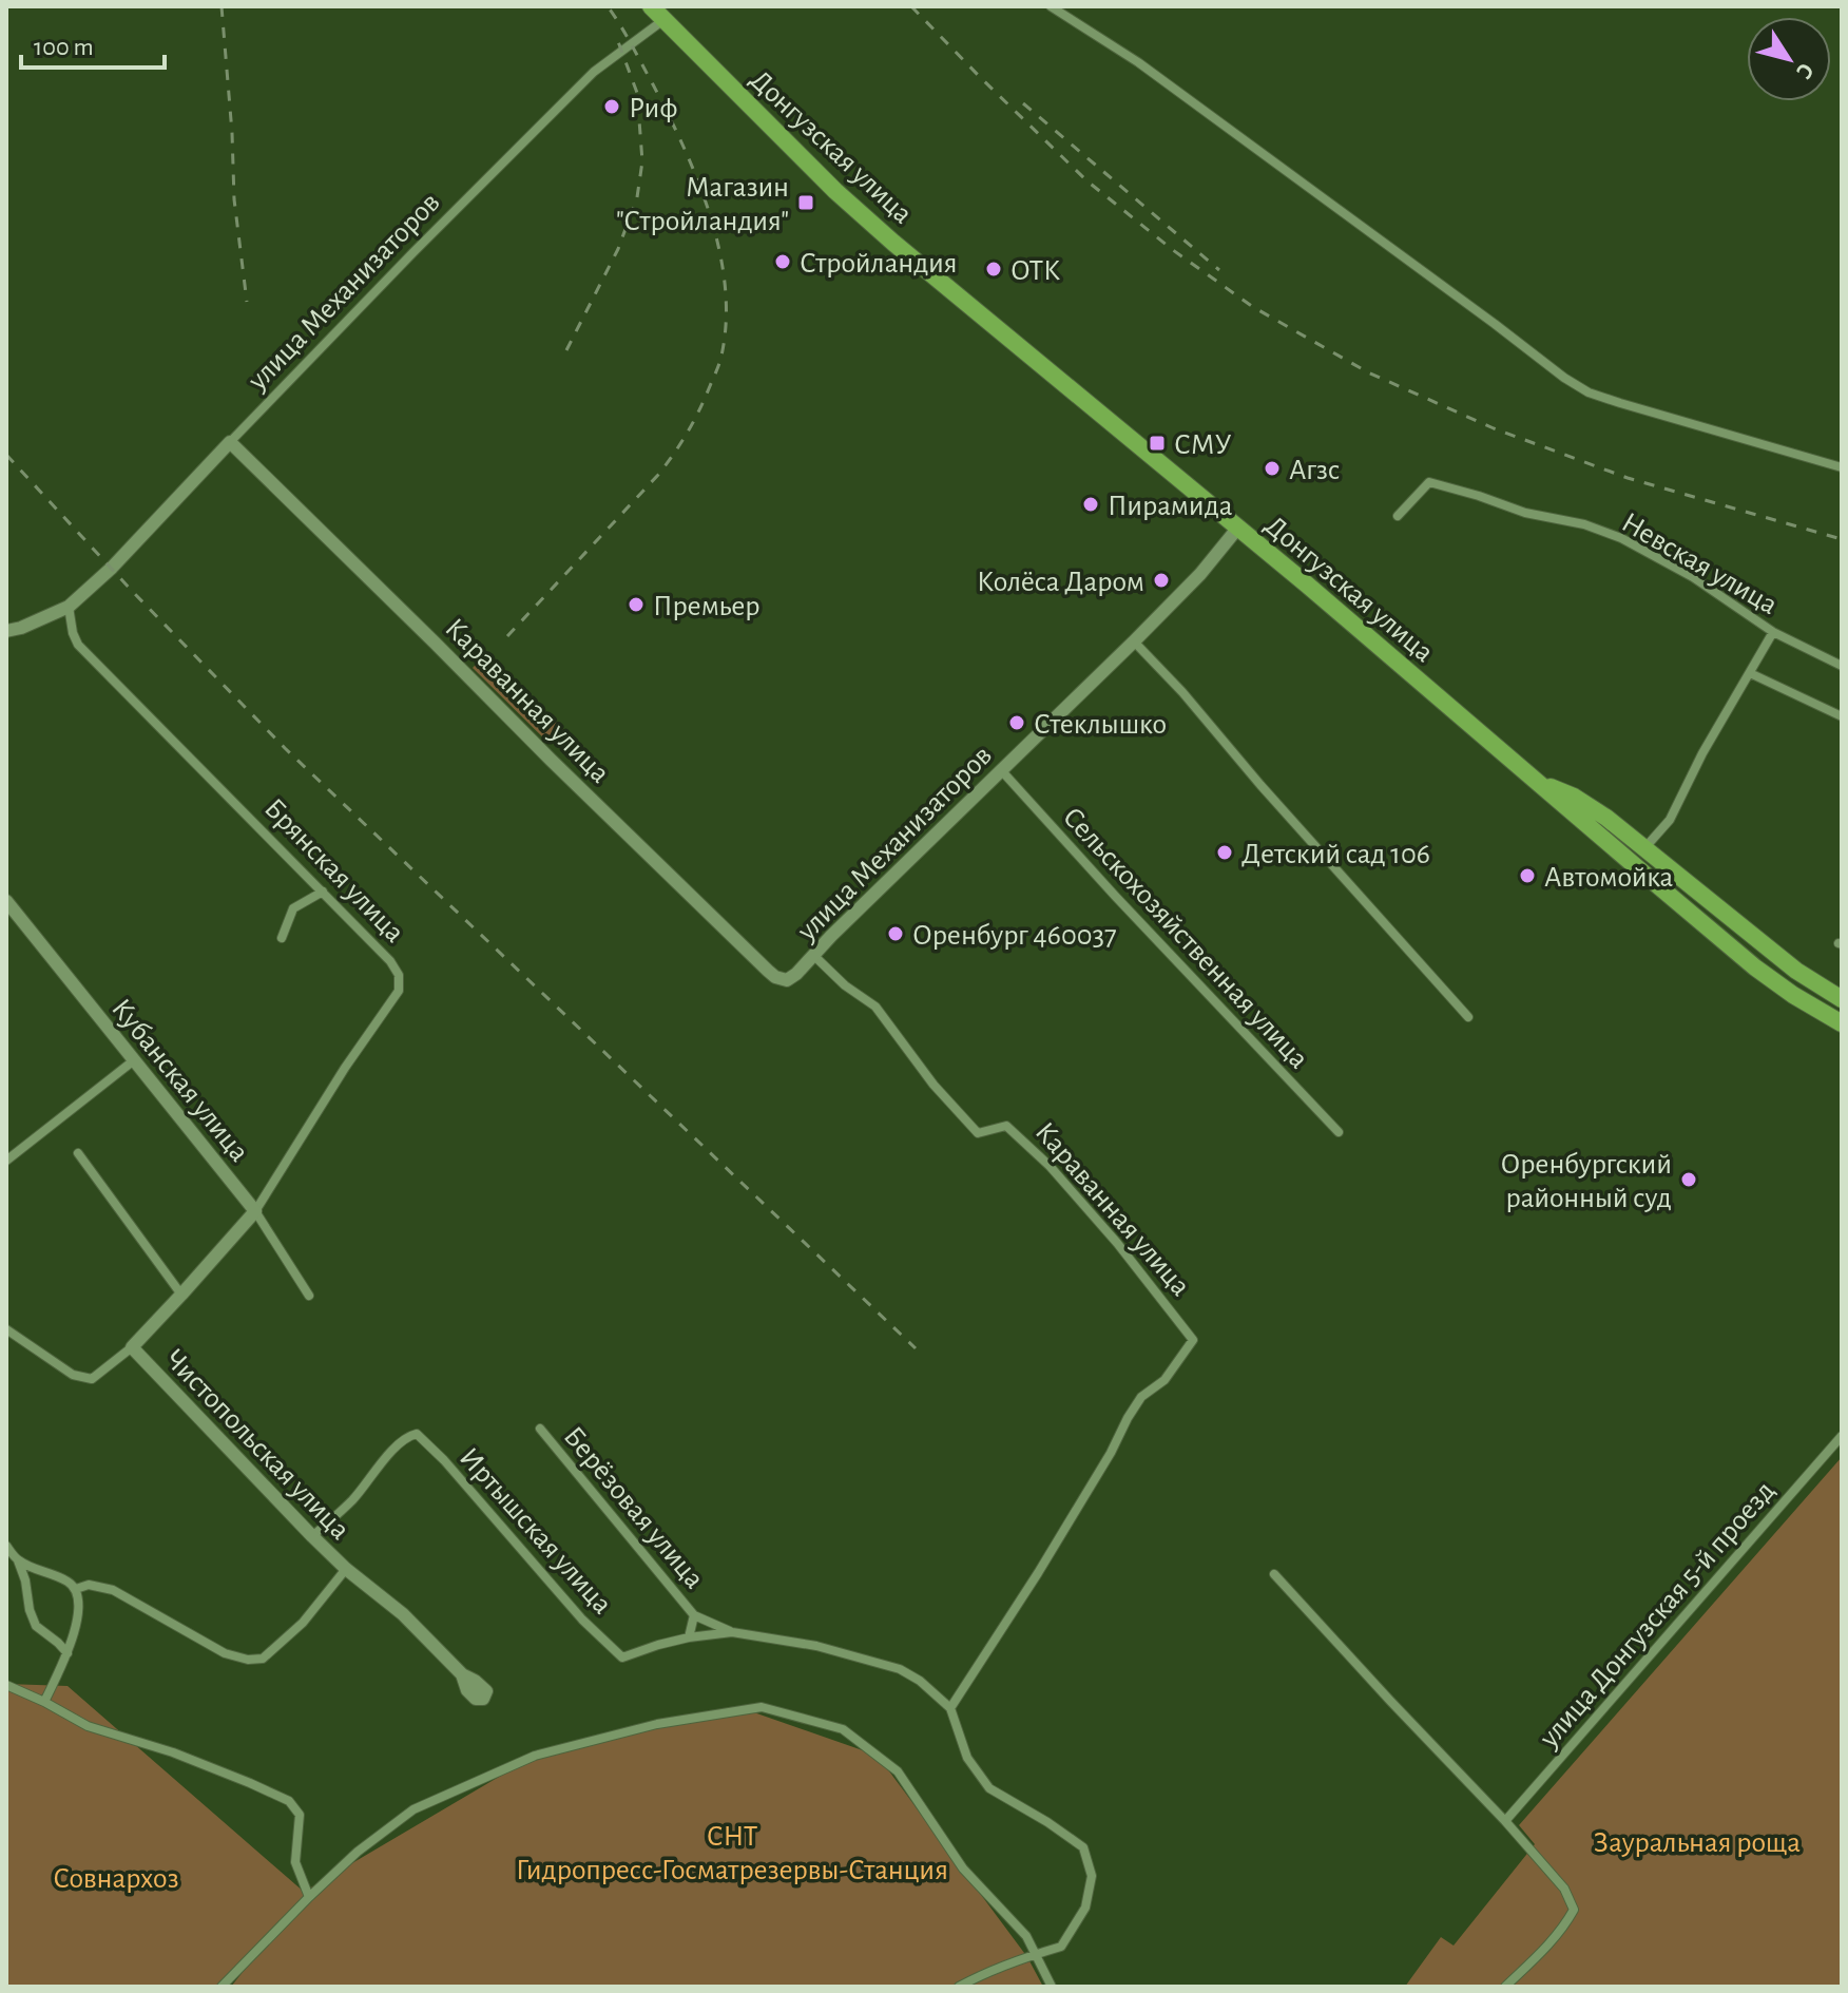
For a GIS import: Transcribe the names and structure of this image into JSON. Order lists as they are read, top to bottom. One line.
{"streets":{"highway":["Донгузская улица"],"street":["улица Механизаторов","Невская улица","Караванная улица","Брянская улица","Сельскохозяйственная улица","Кубанская улица","Чистопольская улица","Берёзовая улица","Иртышская улица","улица Донгузская 5-й проезд"]},"crossings":[["Донгузская улица","улица Механизаторов"],["улица Механизаторов","Караванная улица"],["улица Механизаторов","Брянская улица"],["улица Механизаторов","Сельскохозяйственная улица"],["Брянская улица","Кубанская улица"],["Брянская улица","Чистопольская улица"],["Чистопольская улица","Иртышская улица"]],"parks":["СНТ Гидропресс-Госматрезервы-Станция","Зауральная роща","Совнархоз"],"places":{"other":["Риф","Стройландия","ОТК","Агзс","Пирамида","Колёса Даром","Премьер","Стеклышко","Детский сад 106","Автомойка","Оренбург 460037","Оренбургский районный суд"],"transit":["Магазин \"Стройландия\"","СМУ"]},"scale_bar":"100 m","north":"bottom right"}
